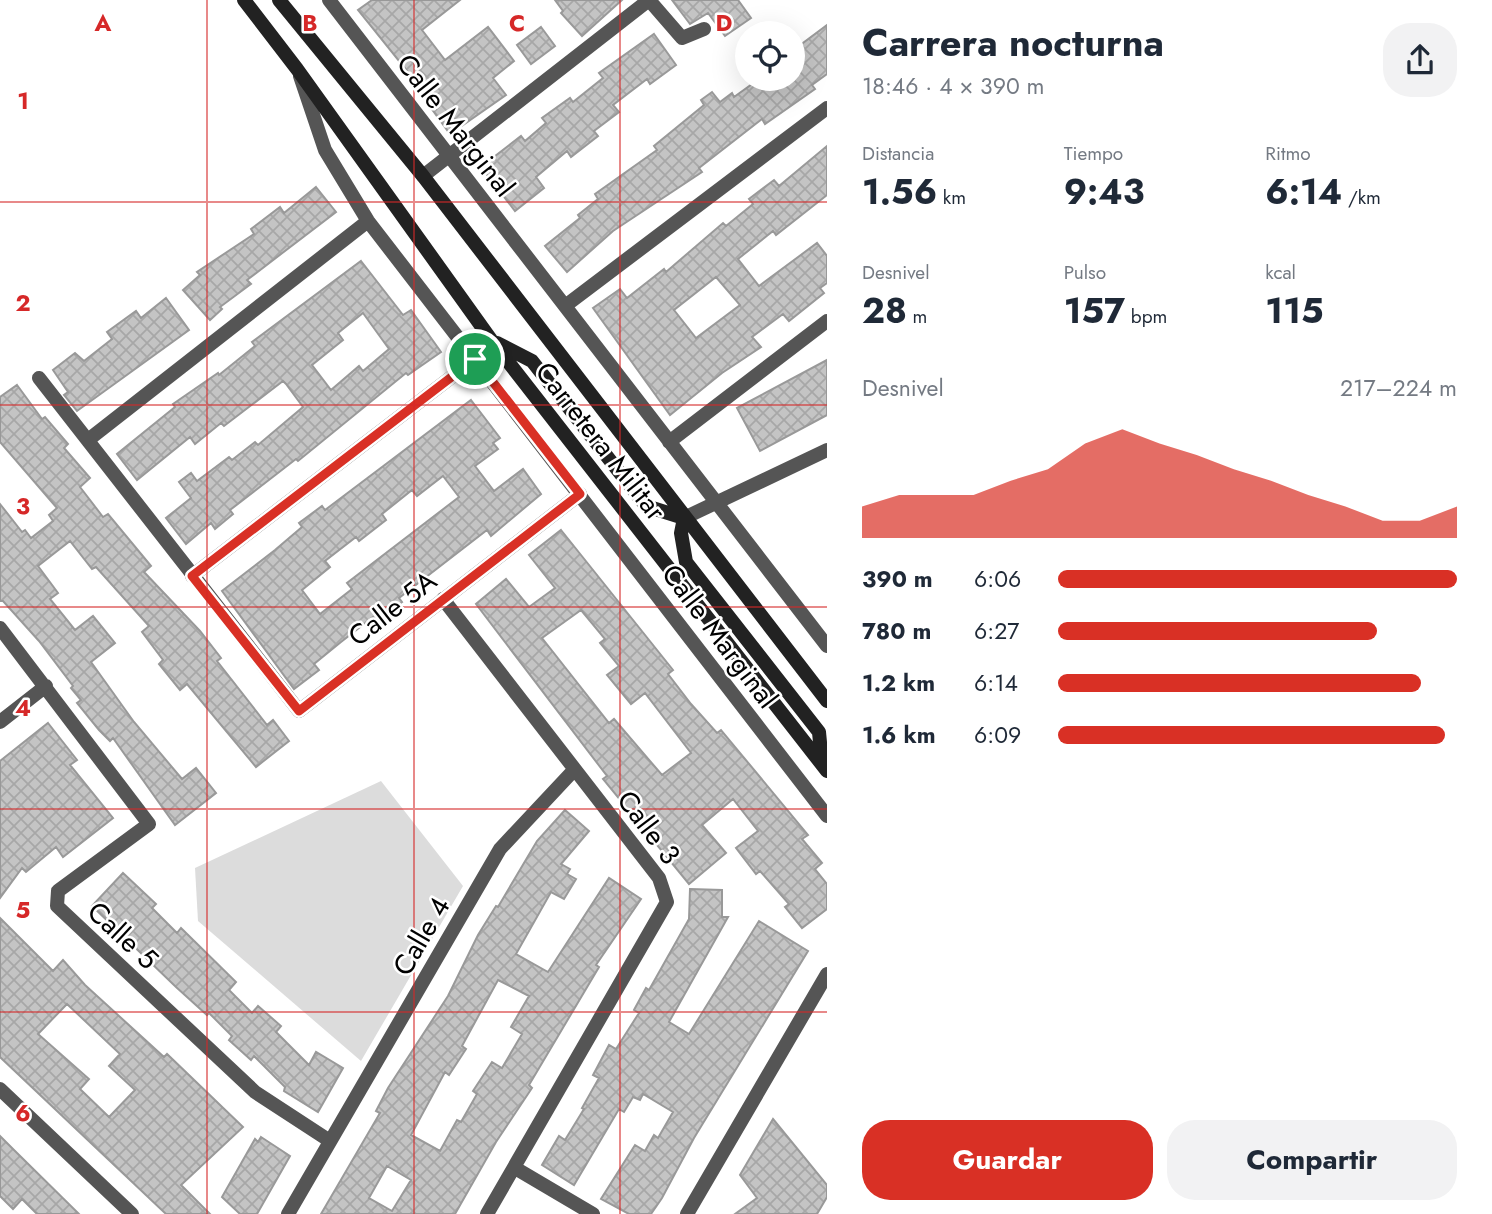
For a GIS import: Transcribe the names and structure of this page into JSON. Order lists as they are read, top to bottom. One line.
{"streets":{"main road":["Carretera Militar"],"street":["Calle Marginal","Calle 5A","Calle 3","Calle 5","Calle 4"]},"crossings":[["Calle Marginal","Carretera Militar"],["Calle Marginal","Calle 5A"],["Calle 5A","Calle 3"],["Calle 3","Calle 4"],["Calle 5","Calle 4"]],"page":{"heading":["Carrera nocturna","18:46 · 4 × 390 m"],"stats":[["Distancia","1.56 km"],["Tiempo","9:43"],["Ritmo","6:14 /km"],["Desnivel","28 m"],["Pulso","157 bpm"],["kcal","115"]],"chart":["Desnivel","217–224 m"],"list":[{"name":"390 m","note":"6:06"},{"name":"780 m","note":"6:27"},{"name":"1.2 km","note":"6:14"},{"name":"1.6 km","note":"6:09"}],"buttons":["Guardar","Compartir"]},"grid":{"columns":["A","B","C","D"],"rows":["1","2","3","4","5","6"]}}
